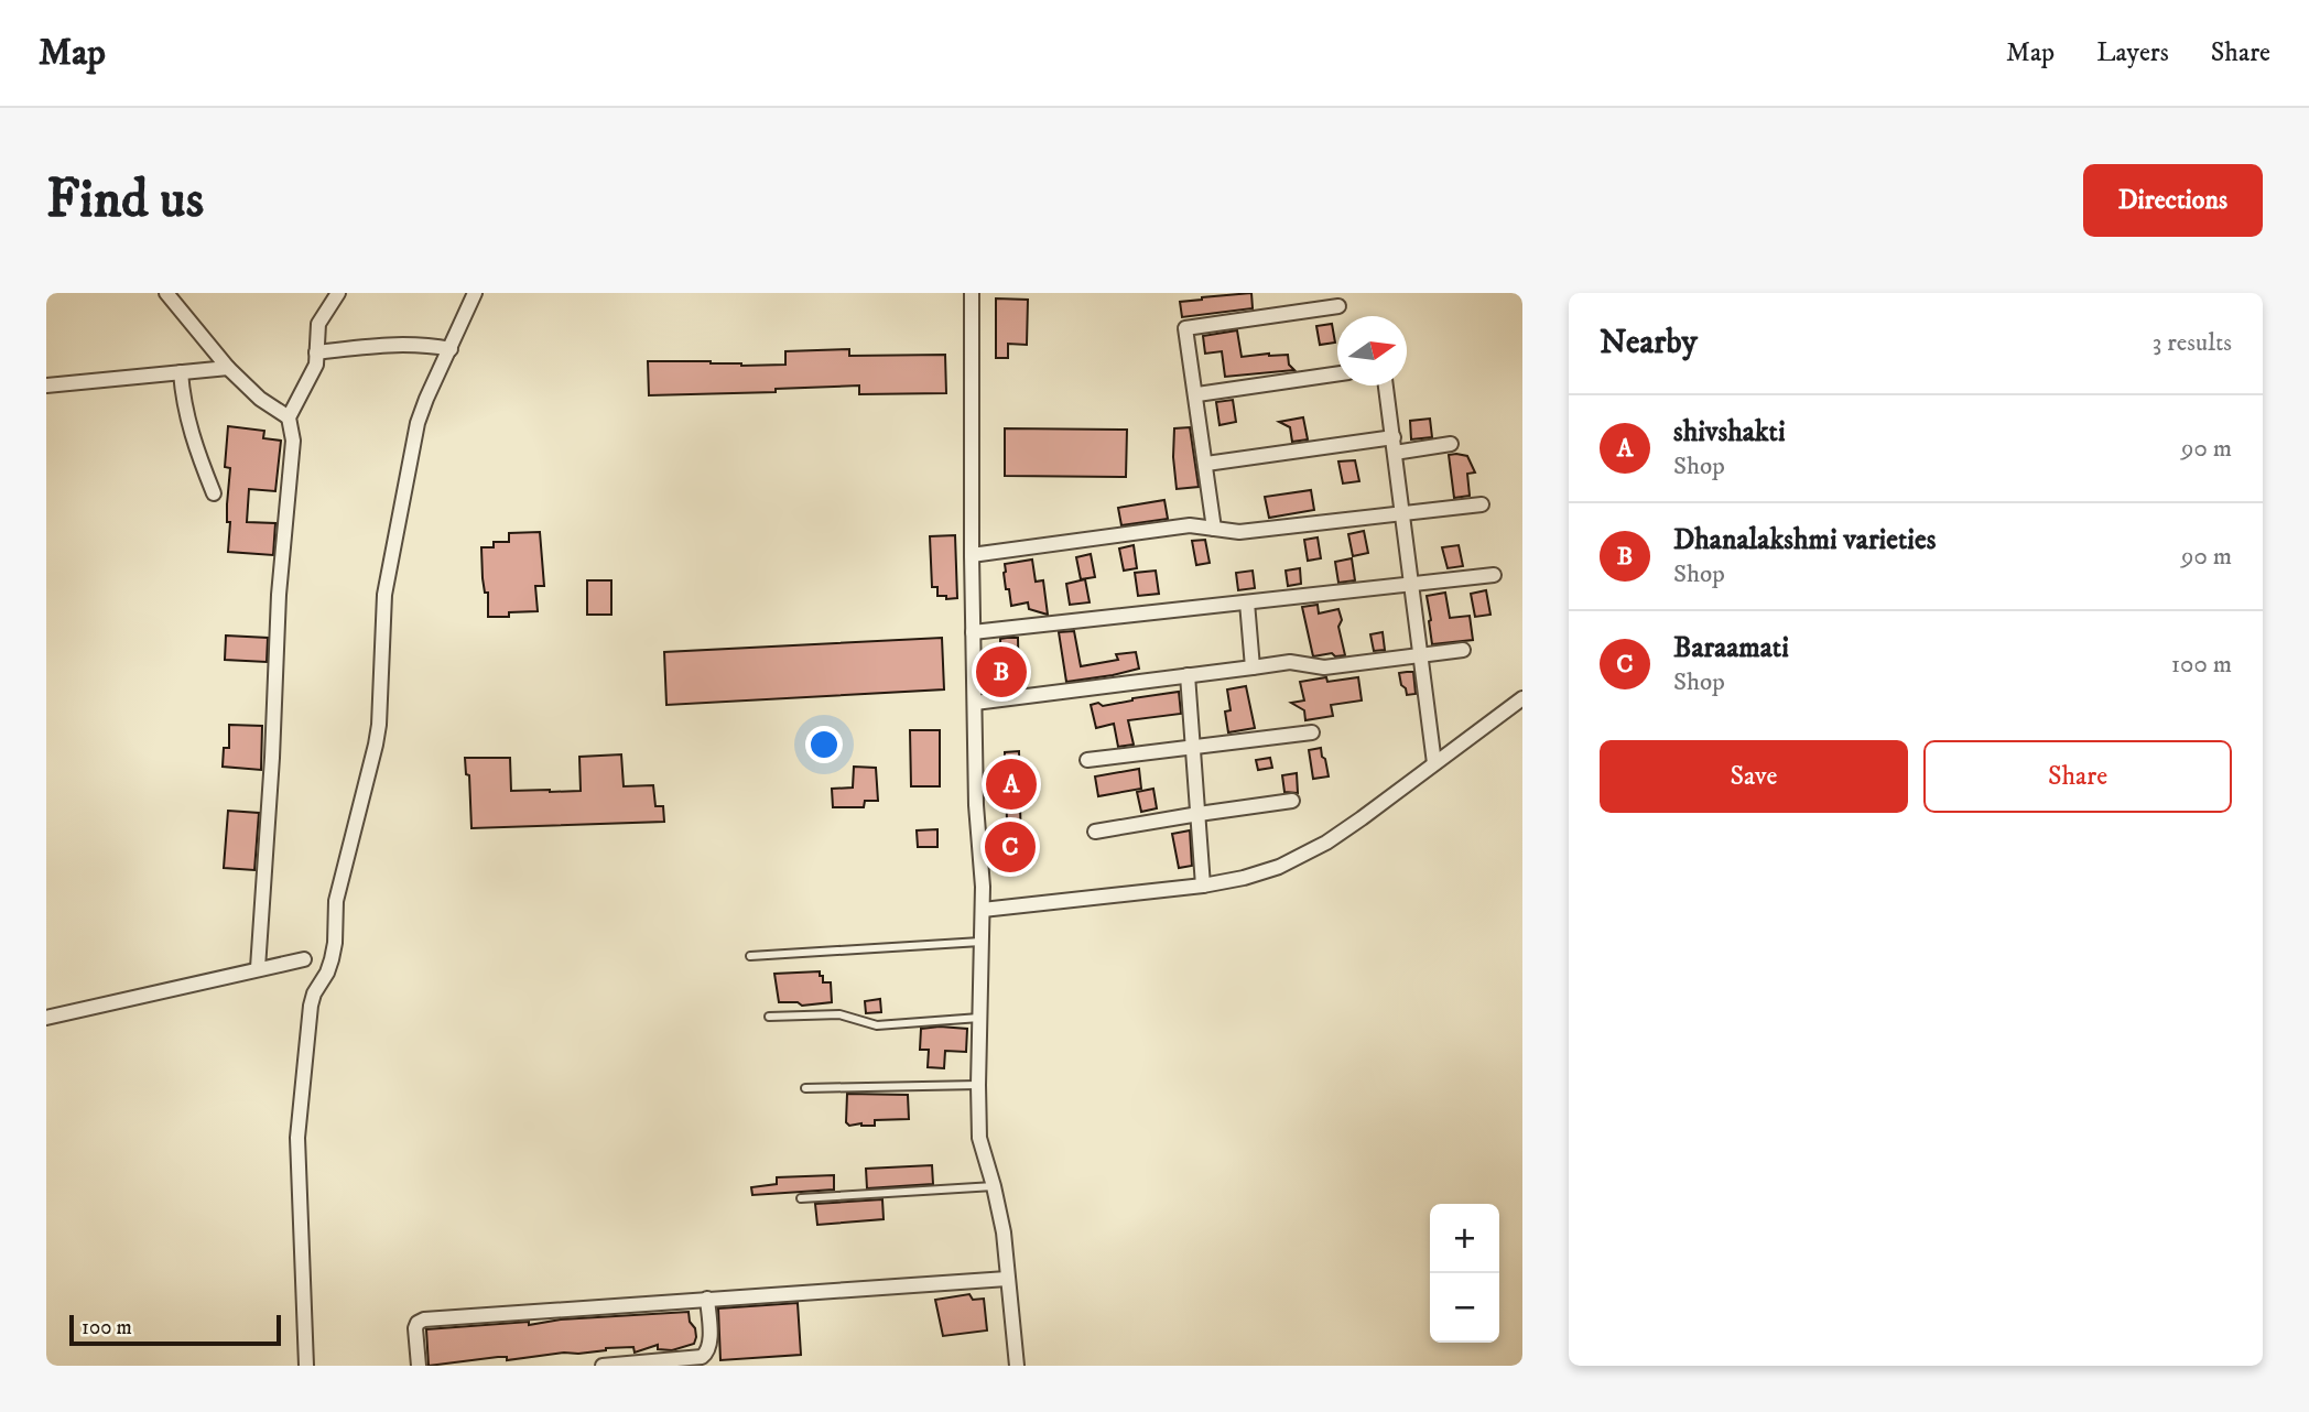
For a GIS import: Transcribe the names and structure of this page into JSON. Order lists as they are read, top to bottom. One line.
{"scale_bar":"100 m","north":"right","page":{"header":"Map","nav":["Map","Layers","Share"],"buttons":["Directions",["Save","Share"]],"title":"Find us","heading":["Nearby","3 results"],"list":[{"mark":"A","name":"shivshakti","note":"Shop","value":"90 m"},{"mark":"B","name":"Dhanalakshmi varieties","note":"Shop","value":"90 m"},{"mark":"C","name":"Baraamati","note":"Shop","value":"100 m"}],"pins":["B","A","C"],"map_buttons":["+","−"],"scale":"100 m"}}
